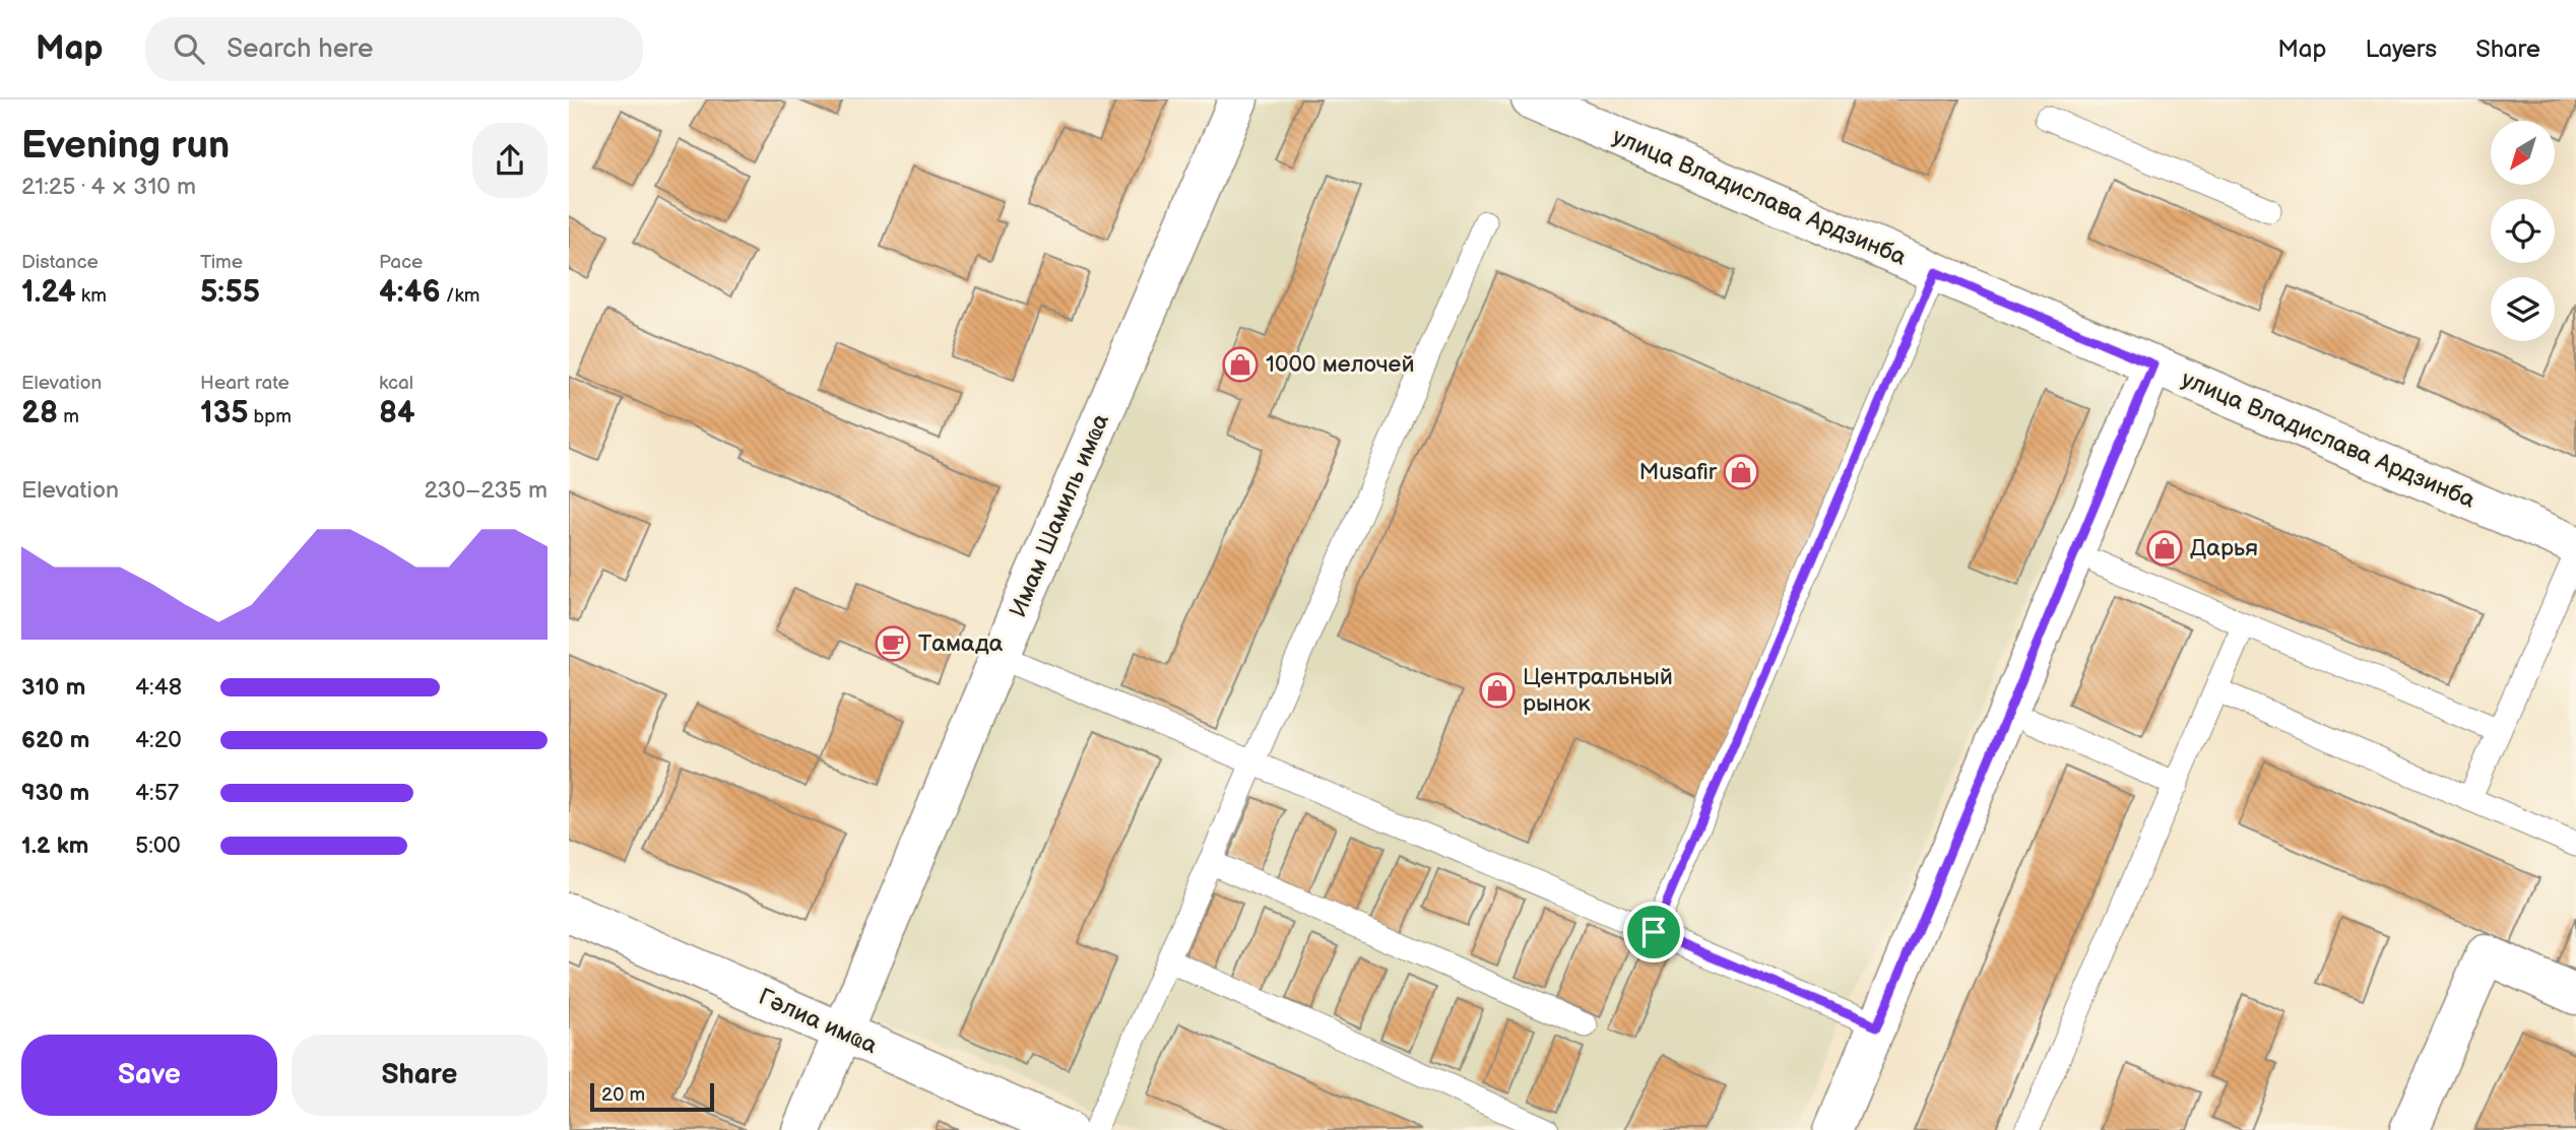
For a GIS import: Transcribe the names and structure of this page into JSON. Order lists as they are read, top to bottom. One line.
{"streets":{"street":["улица Владислава Ардзинба","Имам Шамиль имҩа","Гәлиа имҩа"]},"crossings":[["Имам Шамиль имҩа","Гәлиа имҩа"]],"places":{"shop":["1000 мелочей","Musafir","Дарья","Центральный рынок"],"cafe":["Тамада"]},"scale_bar":"20 m","north":"bottom left","page":{"header":"Map","search":"Search here","nav":["Map","Layers","Share"],"heading":["Evening run","21:25 · 4 × 310 m"],"stats":[["Distance","1.24 km"],["Time","5:55"],["Pace","4:46 /km"],["Elevation","28 m"],["Heart rate","135 bpm"],["kcal","84"]],"chart":["Elevation","230–235 m"],"list":[{"name":"310 m","note":"4:48"},{"name":"620 m","note":"4:20"},{"name":"930 m","note":"4:57"},{"name":"1.2 km","note":"5:00"}],"buttons":["Save","Share"],"scale":"20 m"}}
